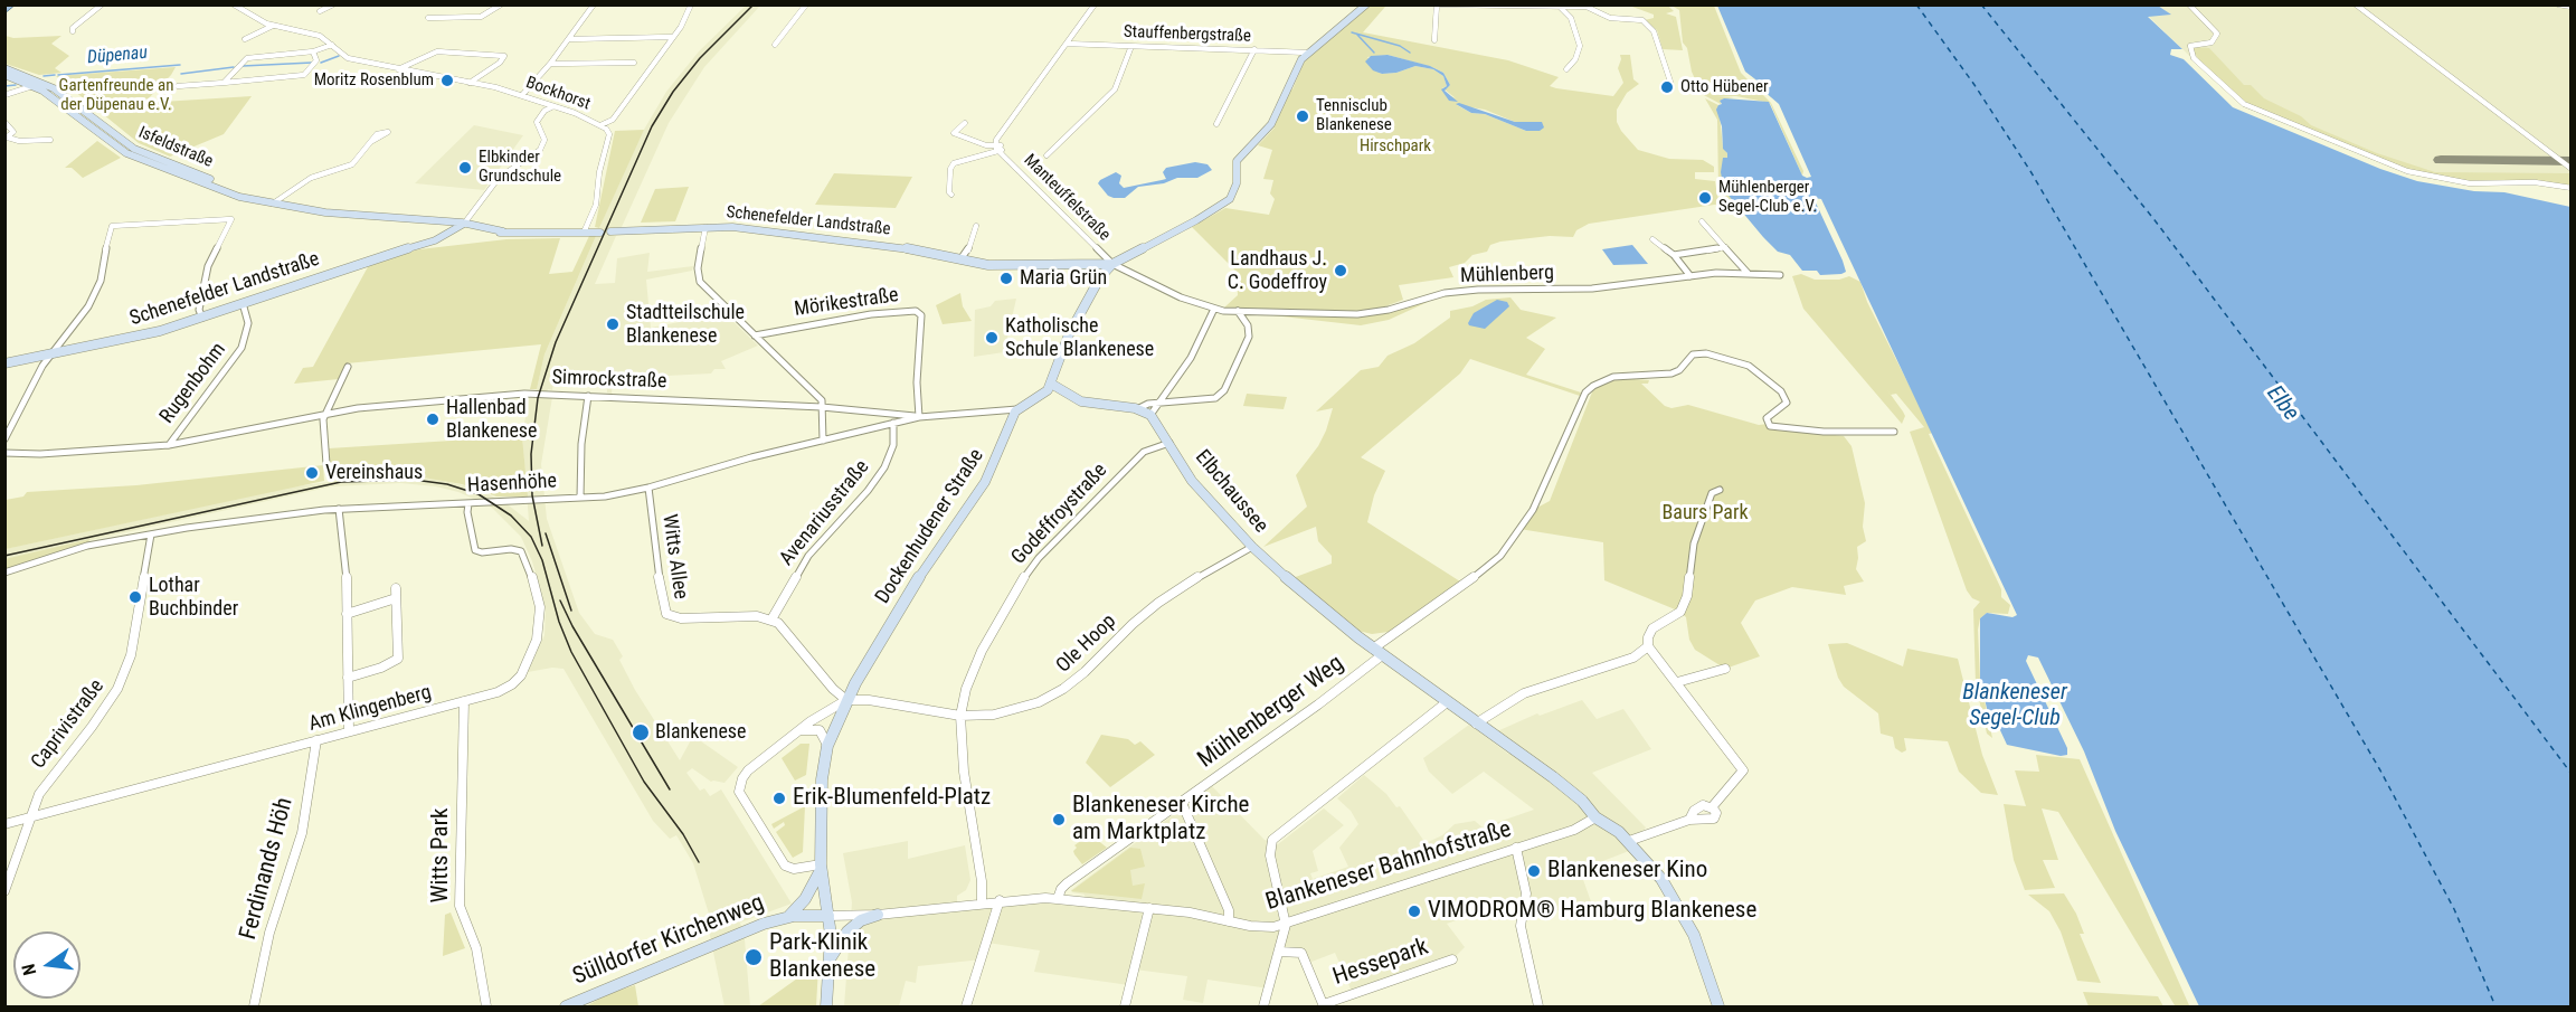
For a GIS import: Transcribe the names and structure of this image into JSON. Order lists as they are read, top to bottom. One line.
{"streets":{"main road":["Isfeldstraße","Schenefelder Landstraße","Elbchaussee","Dockenhudener Straße","Sülldorfer Kirchenweg"],"street":["Stauffenbergstraße","Bockhorst","Manteuffelstraße","Mühlenberg","Mörikestraße","Simrockstraße","Rugenbohm","Hasenhöhe","Avenariusstraße","Godeffroystraße","Witts Allee","Ole Hoop","Am Klingenberg","Mühlenberger Weg","Caprivistraße","Witts Park","Blankeneser Bahnhofstraße","Ferdinands Höh","Hessepark"]},"crossings":[["Stauffenbergstraße","Manteuffelstraße"],["Bockhorst","Isfeldstraße"],["Isfeldstraße","Schenefelder Landstraße"],["Manteuffelstraße","Schenefelder Landstraße"],["Schenefelder Landstraße","Rugenbohm"],["Mörikestraße","Simrockstraße"],["Mörikestraße","Hasenhöhe"],["Simrockstraße","Rugenbohm"],["Simrockstraße","Hasenhöhe"],["Hasenhöhe","Avenariusstraße"],["Hasenhöhe","Dockenhudener Straße"],["Hasenhöhe","Witts Allee"],["Hasenhöhe","Am Klingenberg"],["Hasenhöhe","Caprivistraße"],["Elbchaussee","Godeffroystraße"],["Elbchaussee","Ole Hoop"],["Elbchaussee","Mühlenberger Weg"],["Elbchaussee","Blankeneser Bahnhofstraße"],["Avenariusstraße","Witts Allee"],["Godeffroystraße","Ole Hoop"],["Godeffroystraße","Blankeneser Bahnhofstraße"],["Dockenhudener Straße","Ole Hoop"],["Am Klingenberg","Caprivistraße"],["Am Klingenberg","Witts Park"],["Am Klingenberg","Ferdinands Höh"],["Mühlenberger Weg","Blankeneser Bahnhofstraße"],["Blankeneser Bahnhofstraße","Sülldorfer Kirchenweg"]],"water":["Düpenau","Elbe","Blankeneser Segel-Club"],"parks":["Gartenfreunde an der Düpenau e.V.","Hirschpark","Baurs Park"],"places":["Moritz Rosenblum","Otto Hübener","Tennisclub Blankenese","Elbkinder Grundschule","Mühlenberger Segel-Club e.V.","Landhaus J. C. Godeffroy","Maria Grün","Stadtteilschule Blankenese","Katholische Schule Blankenese","Hallenbad Blankenese","Vereinshaus","Lothar Buchbinder","Blankenese","Erik-Blumenfeld-Platz","Blankeneser Kirche am Marktplatz","Blankeneser Kino","VIMODROM® Hamburg Blankenese","Park-Klinik Blankenese"],"north":"left"}
